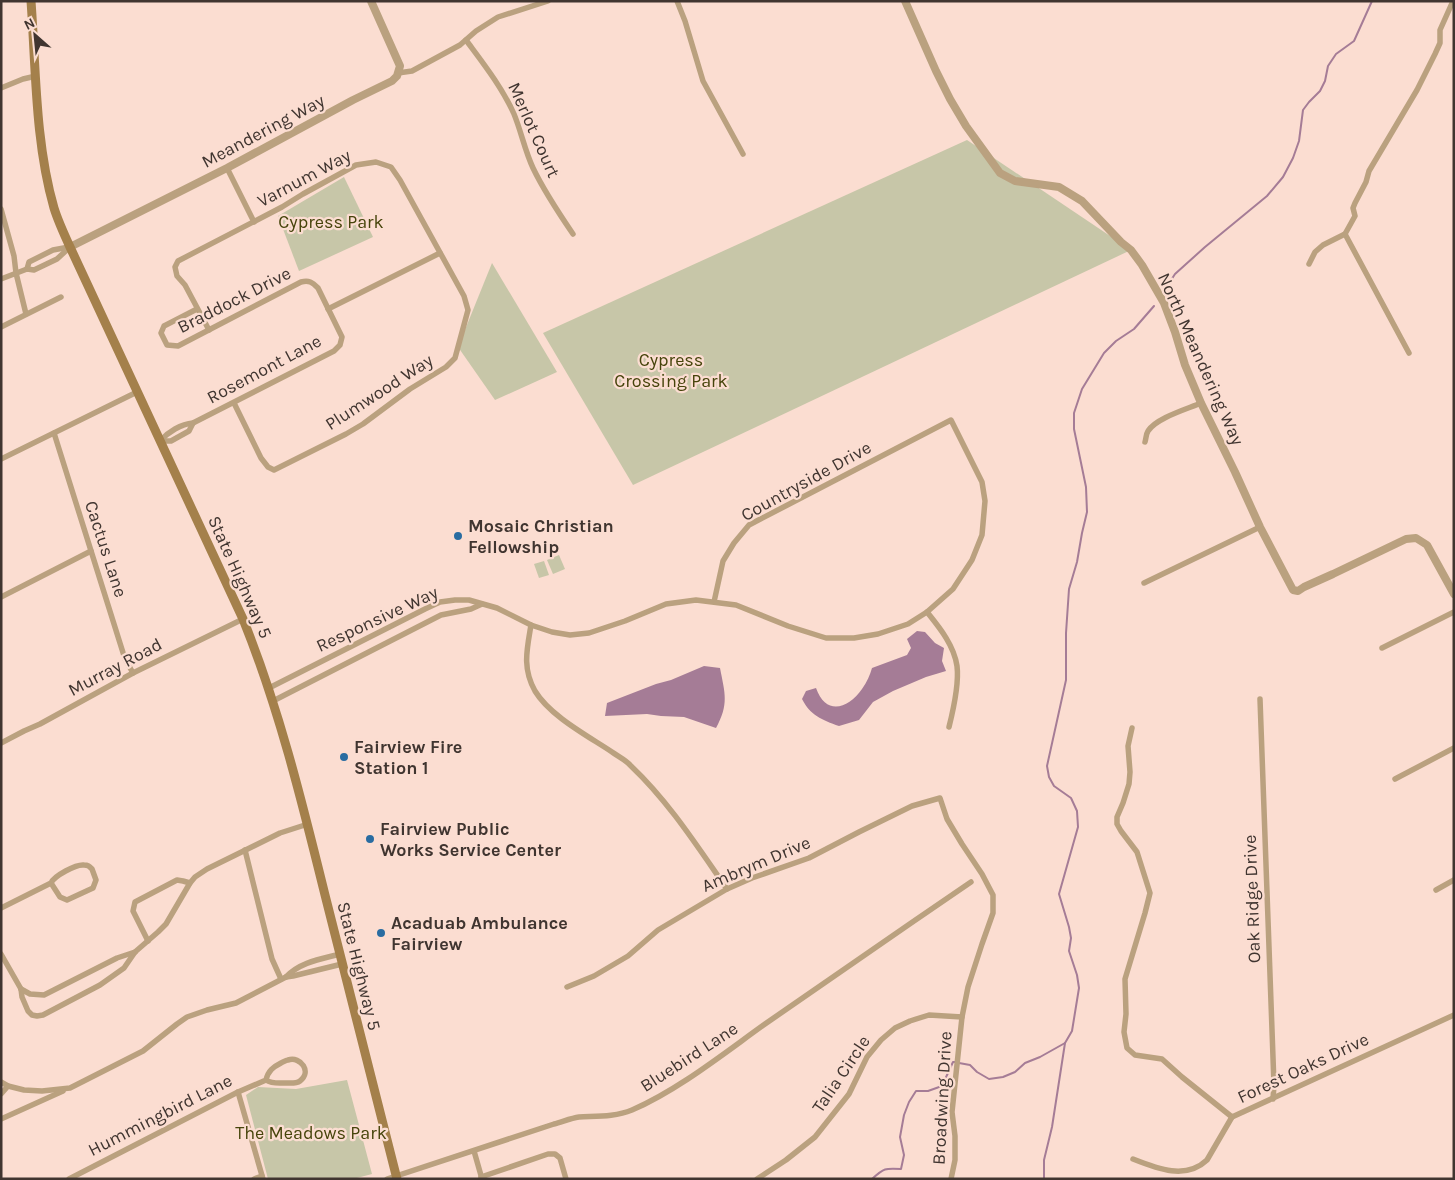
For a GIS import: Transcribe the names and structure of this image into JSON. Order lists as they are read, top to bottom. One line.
{"streets":{"main road":["State Highway 5"],"street":["Merlot Court","Meandering Way","Varnum Way","Braddock Drive","North Meandering Way","Rosemont Lane","Plumwood Way","Countryside Drive","Cactus Lane","Responsive Way","Murray Road","Ambrym Drive","Oak Ridge Drive","Bluebird Lane","Forest Oaks Drive","Talia Circle","Broadwing Drive","Hummingbird Lane"]},"crossings":[["Meandering Way","State Highway 5"],["Varnum Way","Braddock Drive"],["Varnum Way","Plumwood Way"],["Braddock Drive","Rosemont Lane"],["Rosemont Lane","Plumwood Way"],["Rosemont Lane","State Highway 5"],["Cactus Lane","Murray Road"],["State Highway 5","Responsive Way"],["State Highway 5","Murray Road"],["State Highway 5","Bluebird Lane"],["Ambrym Drive","Broadwing Drive"],["Oak Ridge Drive","Forest Oaks Drive"],["Talia Circle","Broadwing Drive"]],"parks":["Cypress Park","Cypress Crossing Park","The Meadows Park"],"places":["Mosaic Christian Fellowship","Fairview Fire Station 1","Fairview Public Works Service Center","Acaduab Ambulance Fairview"],"north":"top left"}
